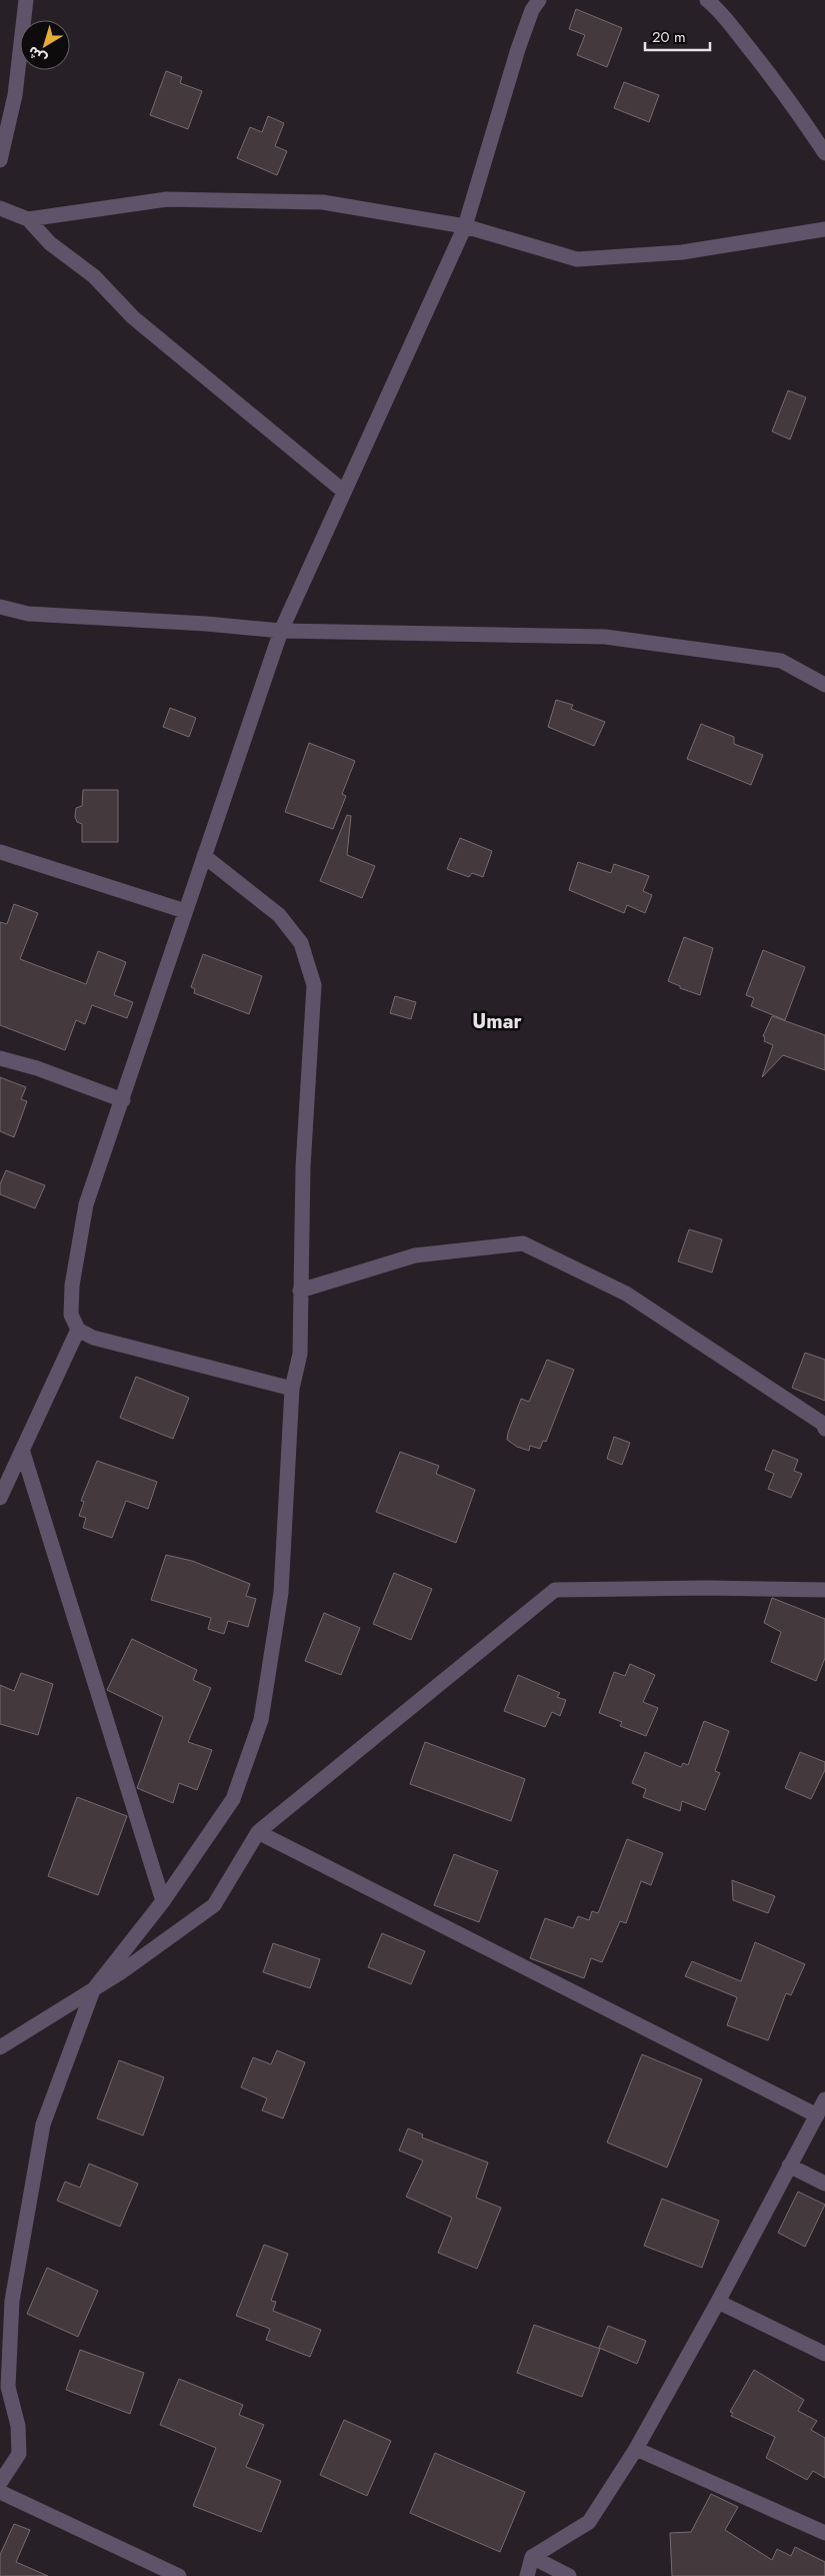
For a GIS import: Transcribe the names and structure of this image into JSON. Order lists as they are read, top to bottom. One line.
{"districts":["Umar"],"scale_bar":"20 m","north":"bottom left"}
